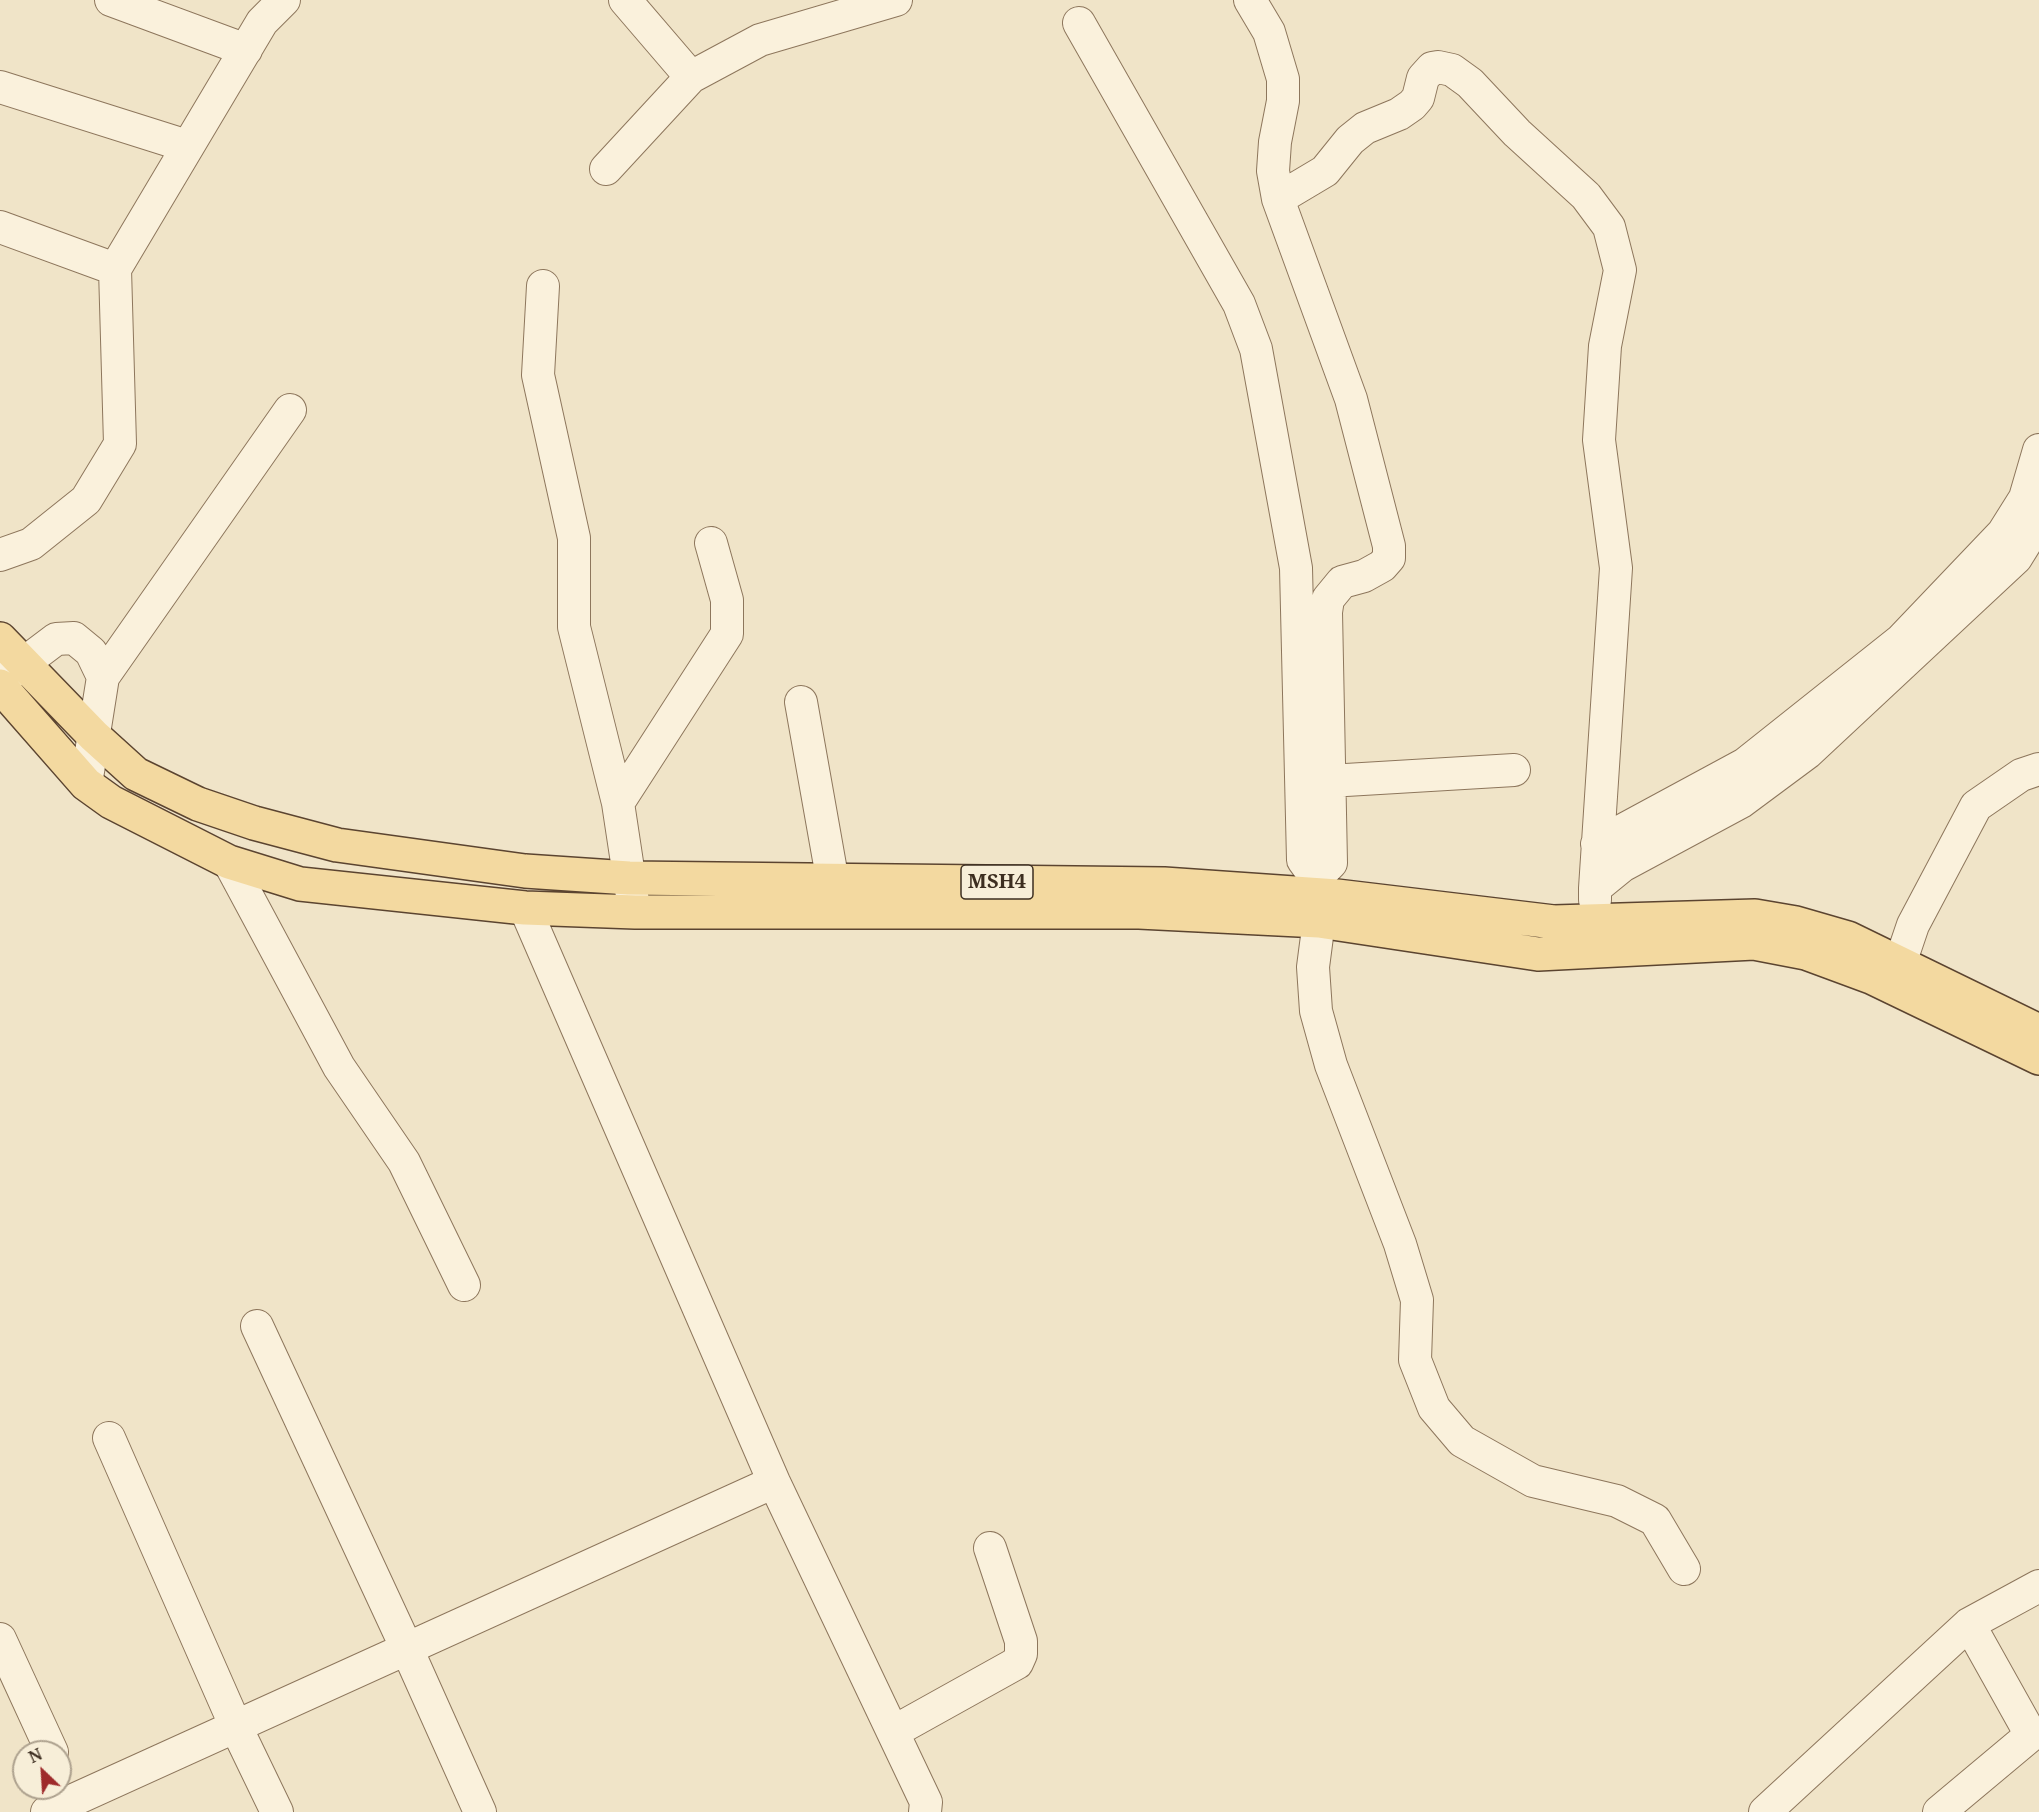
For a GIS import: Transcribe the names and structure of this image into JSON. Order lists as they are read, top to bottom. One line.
{"streets":{"main road":["MSH4"]},"north":"top left"}
